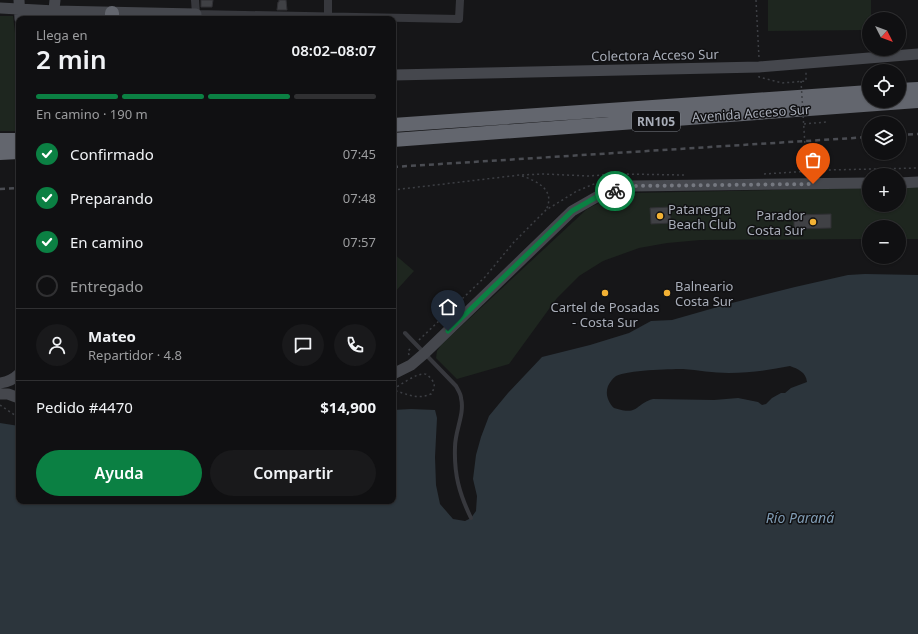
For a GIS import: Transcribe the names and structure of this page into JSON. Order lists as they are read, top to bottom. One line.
{"streets":{"highway":["Avenida Acceso Sur","RN105"],"main road":["Colectora Acceso Sur"]},"water":["Río Paraná"],"places":["Patanegra Beach Club","Parador Costa Sur","Cartel de Posadas - Costa Sur","Balneario Costa Sur"],"north":"bottom right","page":{"map_buttons":["+","−"],"heading":["2 min","Llega en","08:02–08:07"],"panel":["Mateo","Repartidor · 4.8","Pedido #4470","$14,900"],"bar":"En camino · 190 m","list":[["Confirmado","07:45"],["Preparando","07:48"],["En camino","07:57"],"Entregado"],"buttons":["Ayuda","Compartir"]}}
